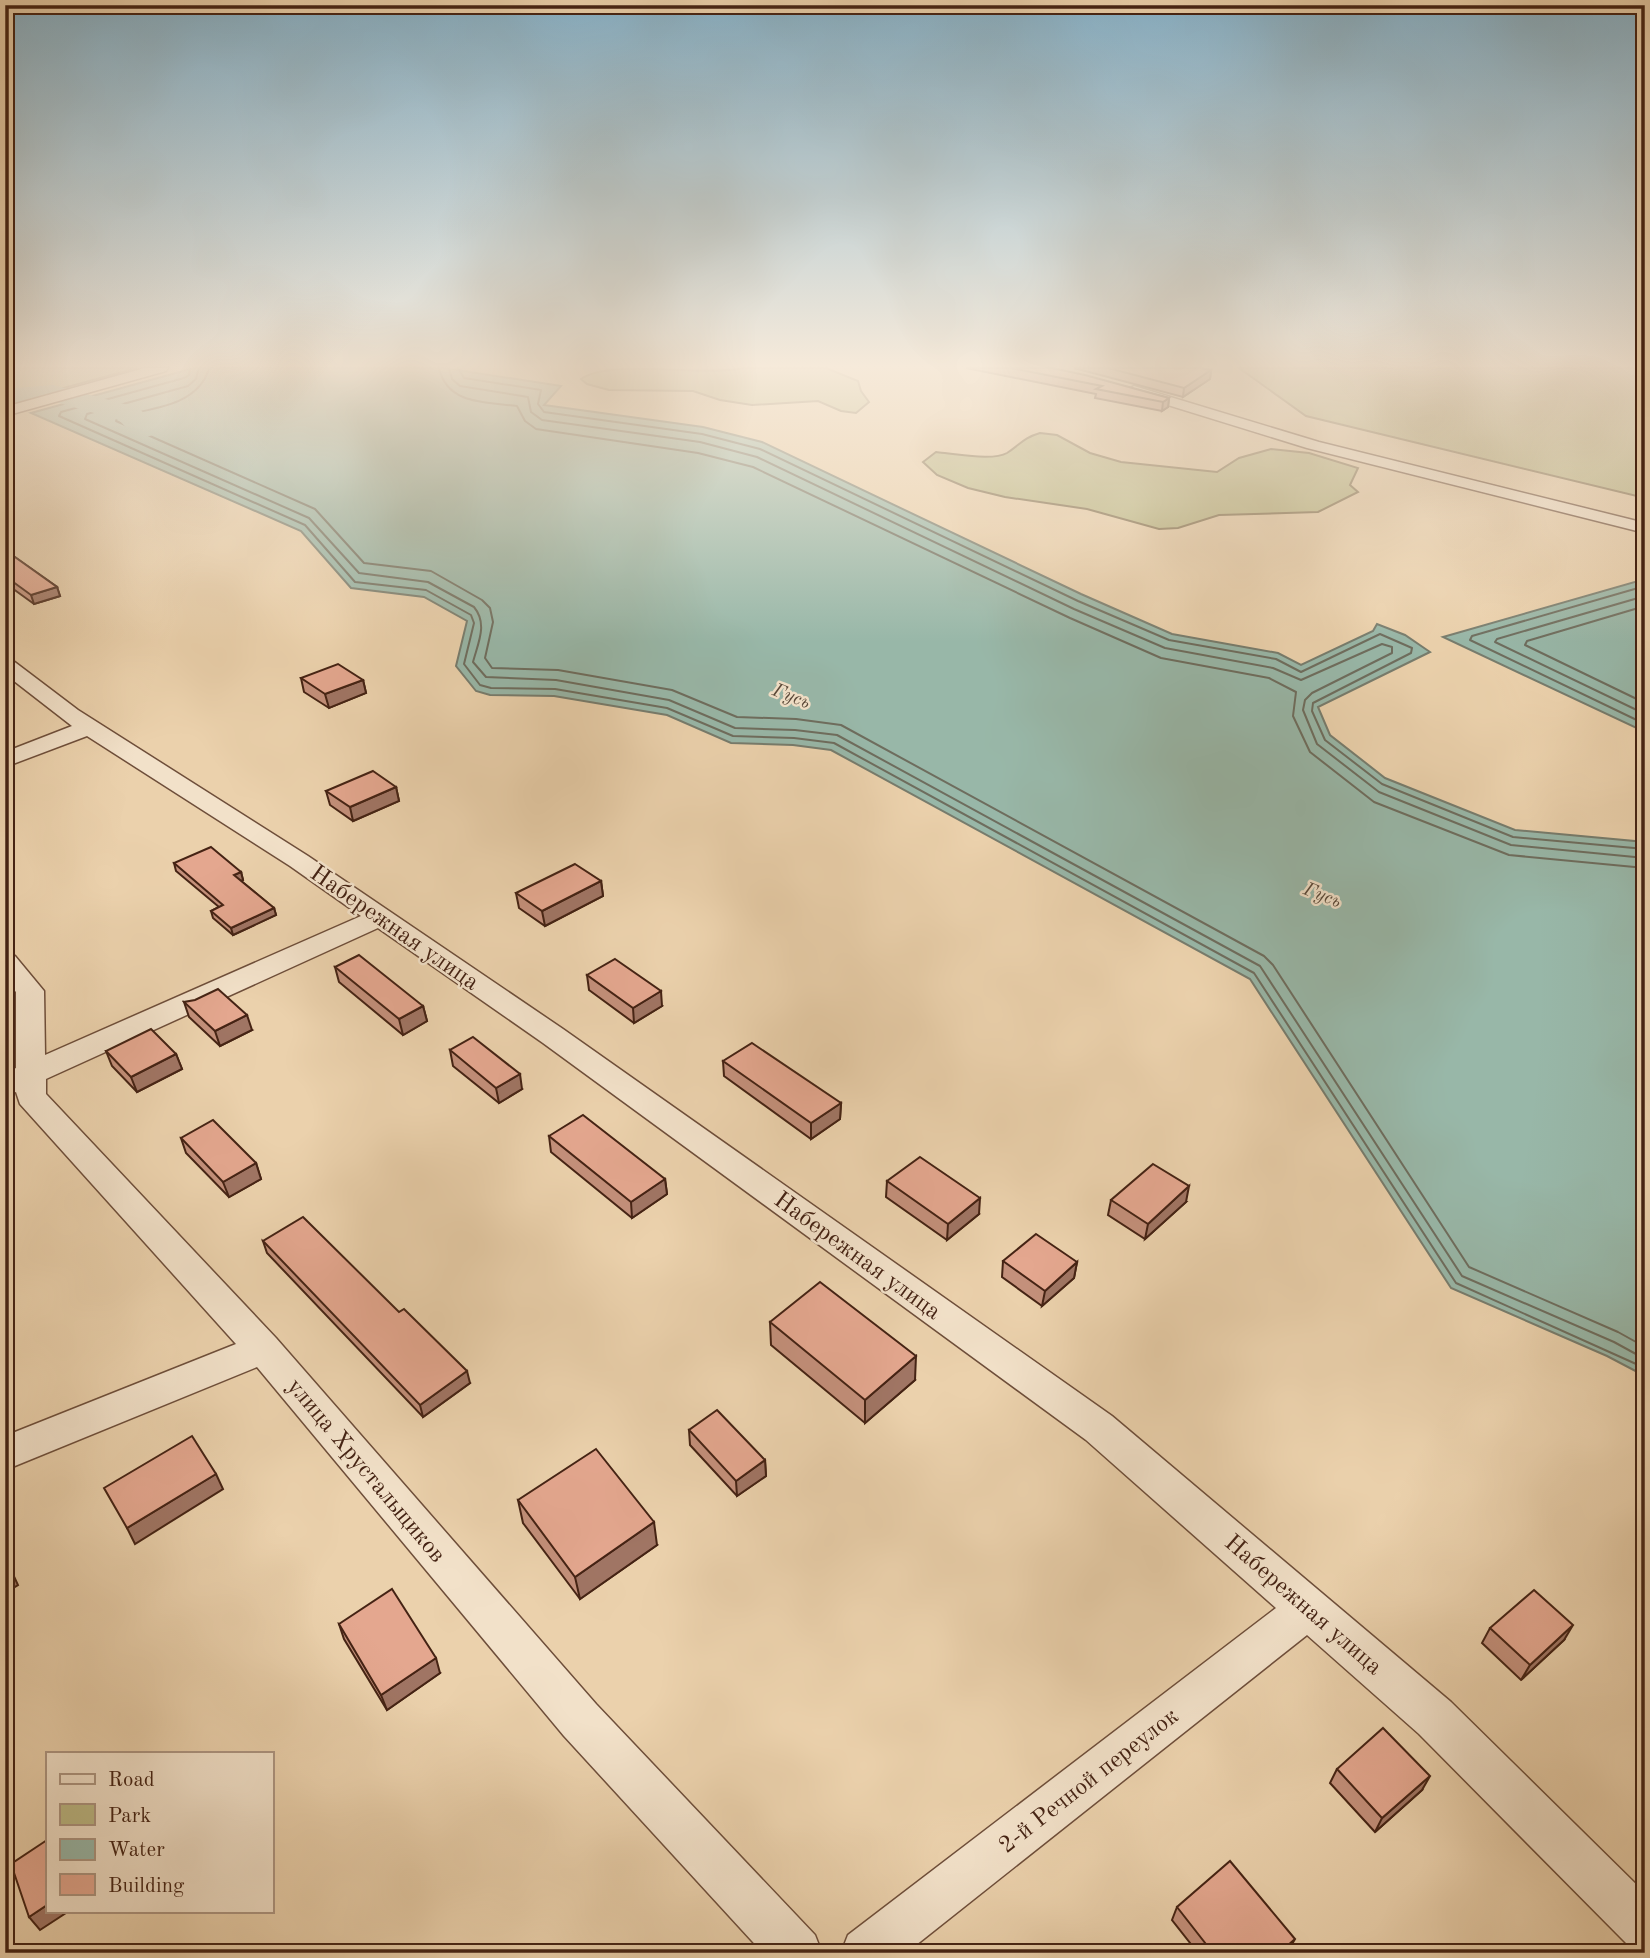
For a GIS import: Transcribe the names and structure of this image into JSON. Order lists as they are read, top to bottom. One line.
{"streets":{"street":["Набережная улица","улица Хрустальщиков","2-й Речной переулок"]},"crossings":[["Набережная улица","2-й Речной переулок"]],"water":["Гусь"],"legend":["Road","Park","Water","Building"]}
